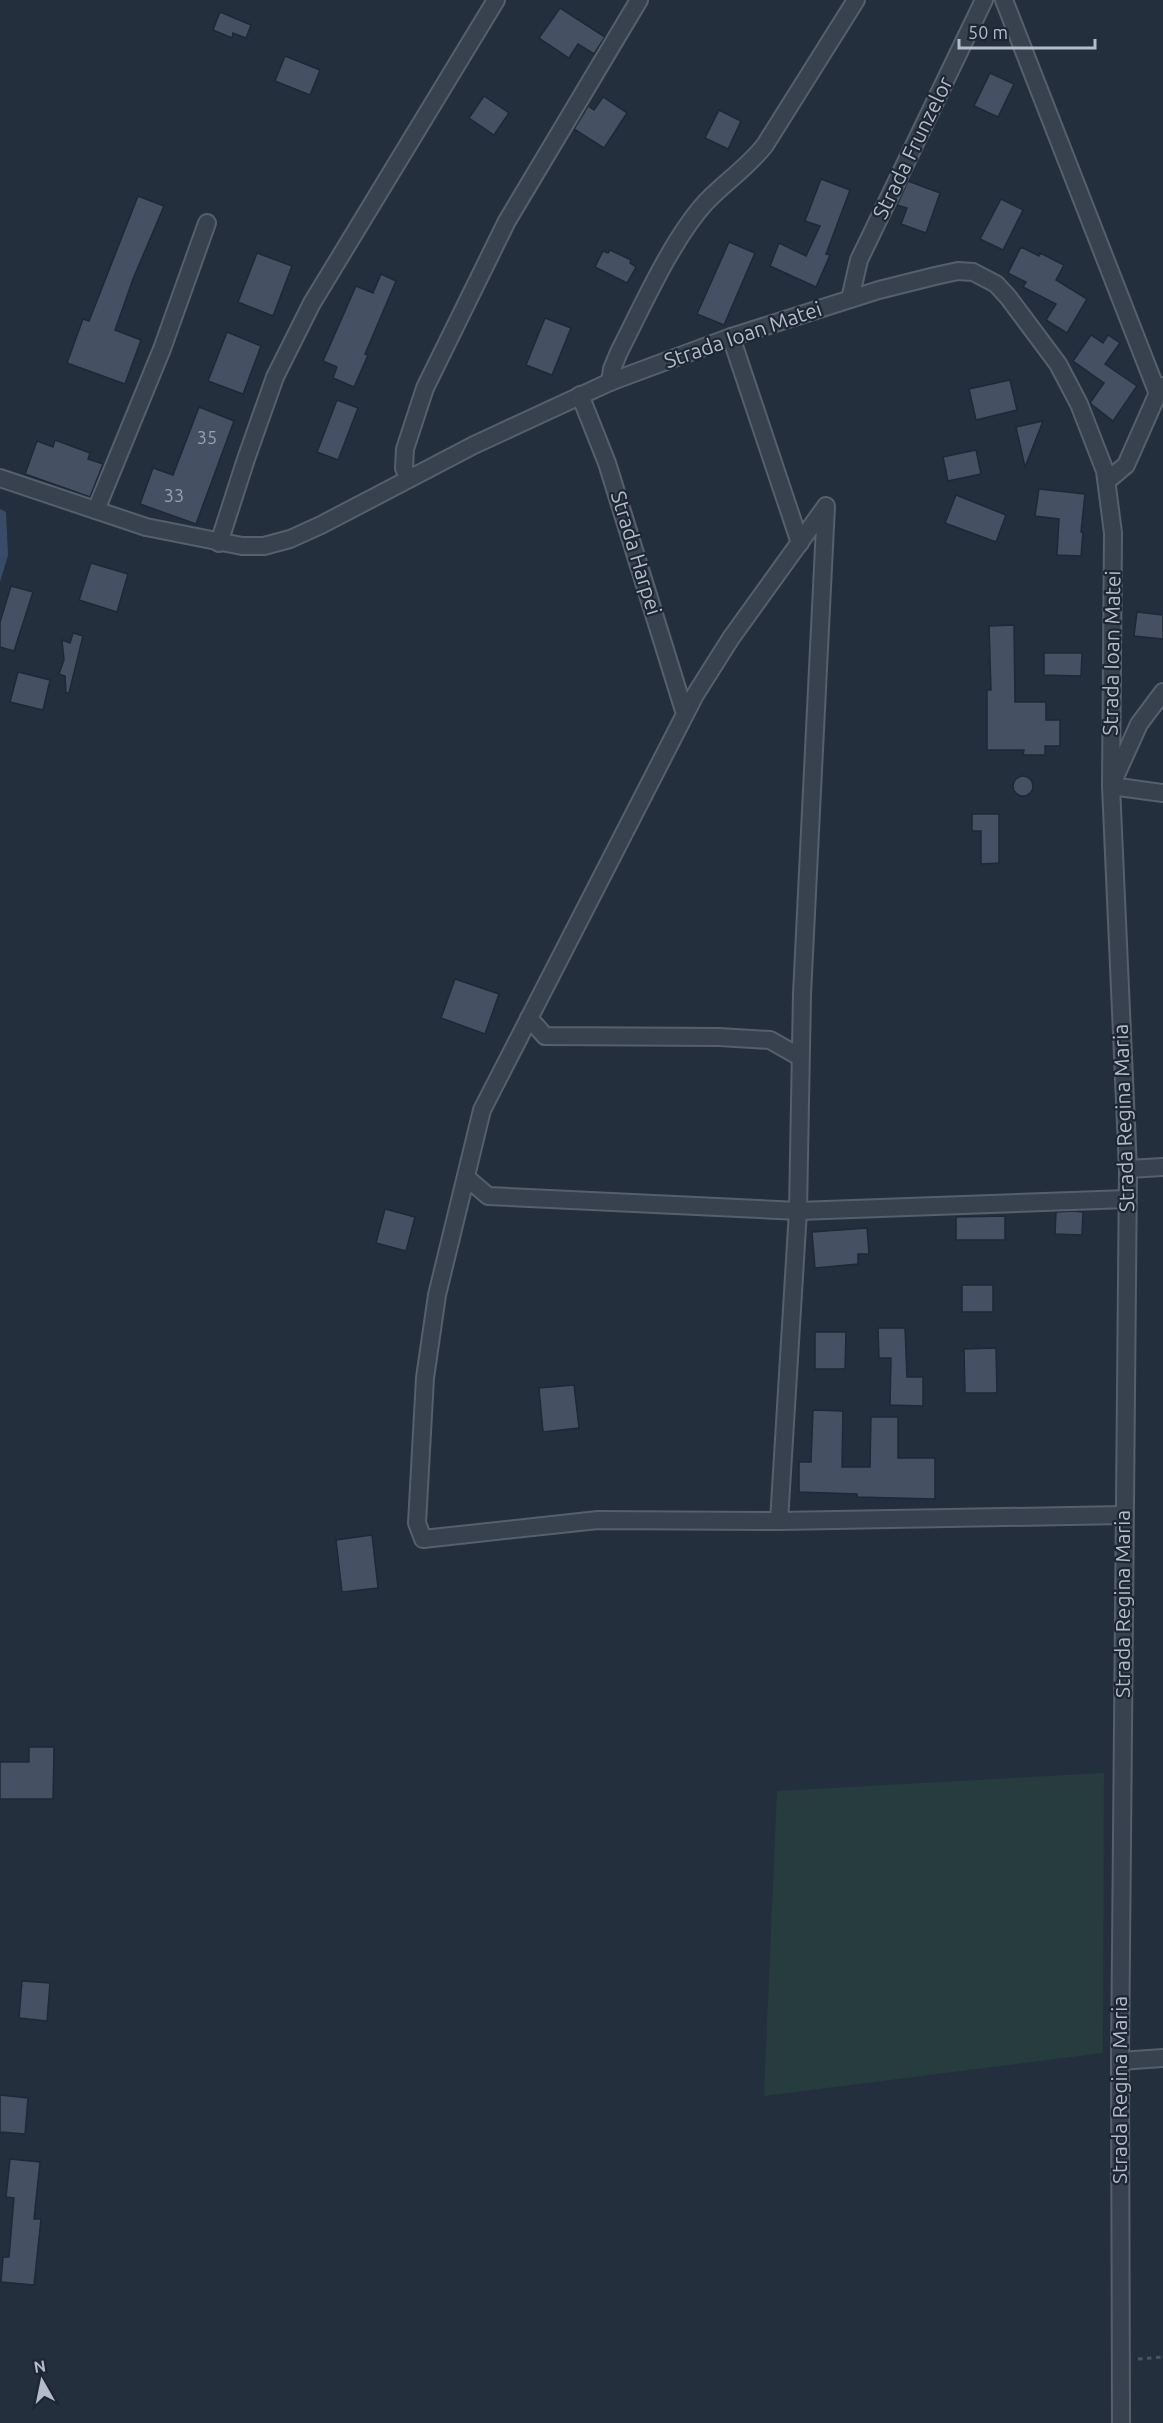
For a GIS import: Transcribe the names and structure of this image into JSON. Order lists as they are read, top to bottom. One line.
{"streets":{"street":["Strada Frunzelor","Strada Ioan Matei","Strada Harpei","Strada Regina Maria"]},"crossings":[["Strada Frunzelor","Strada Ioan Matei"],["Strada Ioan Matei","Strada Harpei"],["Strada Ioan Matei","Strada Regina Maria"]],"house_numbers":["35","33"],"scale_bar":"50 m","north":"top"}
